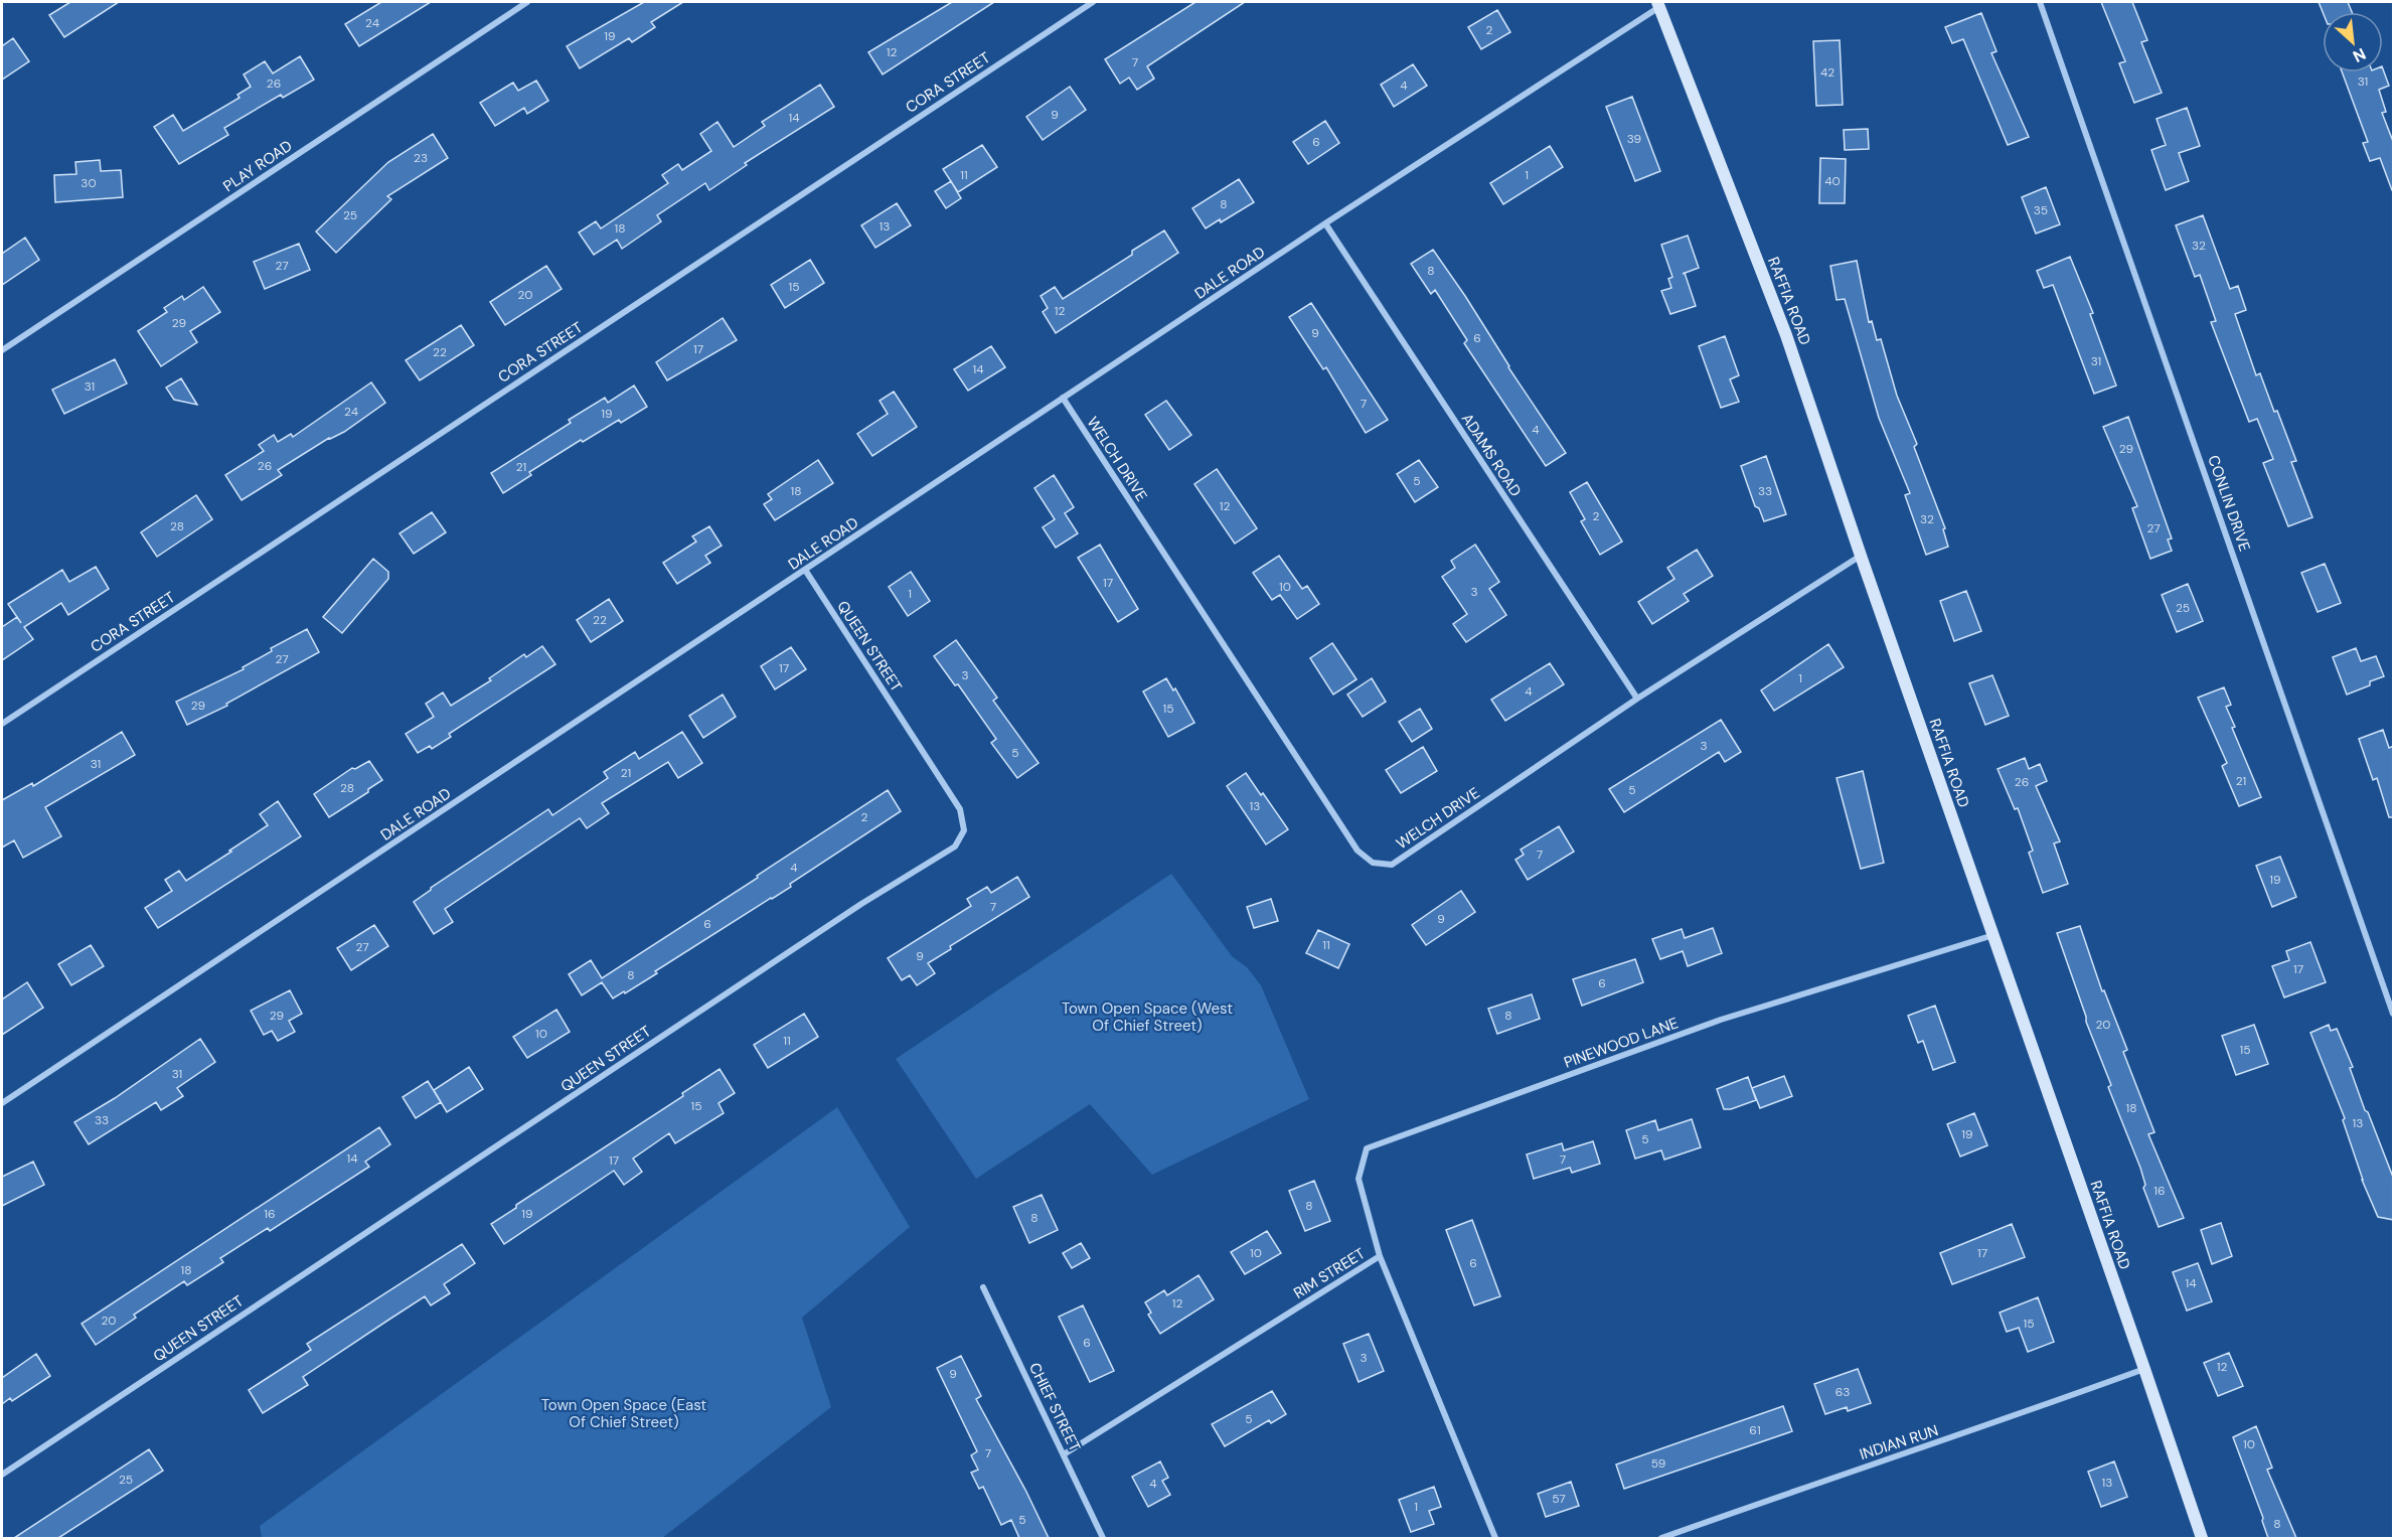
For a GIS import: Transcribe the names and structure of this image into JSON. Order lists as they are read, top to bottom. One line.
{"streets":{"main road":["RAFFIA ROAD"],"street":["CORA STREET","PLAY ROAD","DALE ROAD","ADAMS ROAD","WELCH DRIVE","CONLIN DRIVE","QUEEN STREET","PINEWOOD LANE","RIM STREET","CHIEF STREET","INDIAN RUN"]},"crossings":[["DALE ROAD","RAFFIA ROAD"],["DALE ROAD","ADAMS ROAD"],["DALE ROAD","WELCH DRIVE"],["DALE ROAD","QUEEN STREET"],["RAFFIA ROAD","WELCH DRIVE"],["RAFFIA ROAD","PINEWOOD LANE"],["RAFFIA ROAD","INDIAN RUN"],["ADAMS ROAD","WELCH DRIVE"],["PINEWOOD LANE","RIM STREET"],["RIM STREET","CHIEF STREET"]],"parks":["Town Open Space (West Of Chief Street)","Town Open Space (East Of Chief Street)"],"house_numbers":["24","2","19","12","7","42","31","26","4","9","14","39","6","23","11","1","40","30","8","35","25","13","18","32","27","8","15","20","12","29","9","6","17","22","31","14","31","7","24","19","4","29","26","21","5","18","33","12","2","32","28","27","17","10","3","1","25","22","27","17","3","1","4","29","15","3","5","31","21","21","26","28","5","13","2","7","4","19","7","9","6","11","27","9","17","8","6","29","8","20","10","11","15","31","15","18","33","13","19","5","14","7","17","16","8","16","19","8","10","17","6","18","14","12","20","15","6","3","12","9","63","5","61","10","7","59","25","13","4","57","1","5","8"],"north":"bottom right"}
